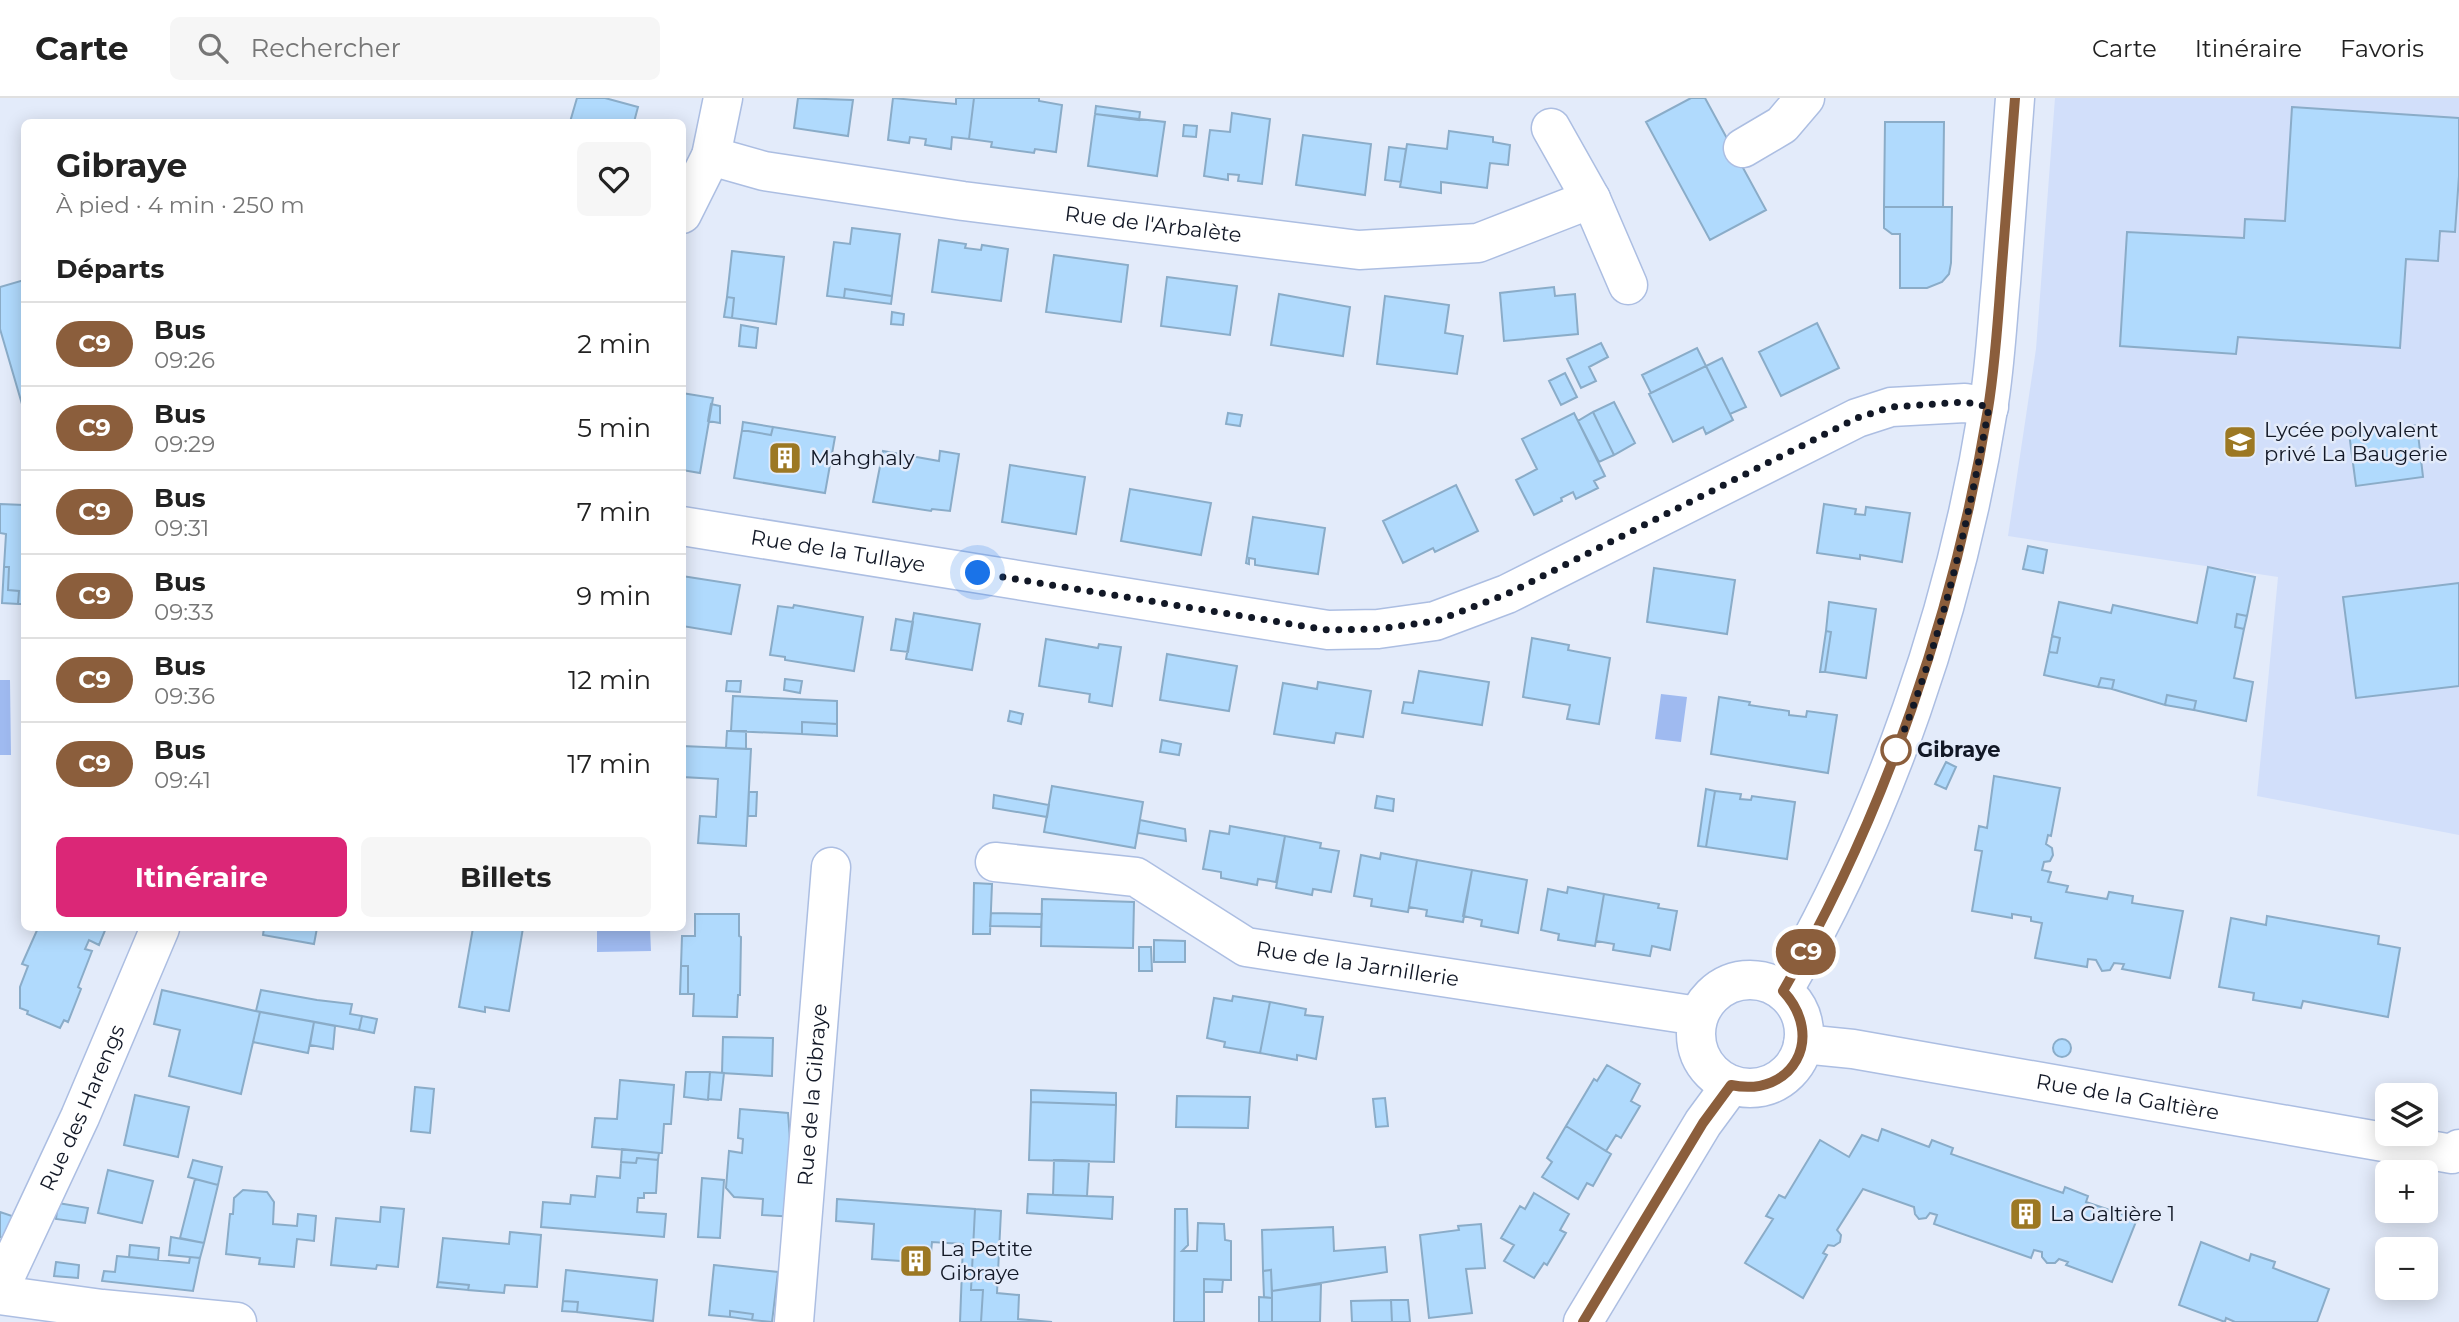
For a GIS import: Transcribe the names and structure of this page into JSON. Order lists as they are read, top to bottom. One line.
{"streets":{"street":["Rue de l'Arbalète","Rue de la Tullaye","Rue de la Jarnillerie","Rue de la Gibraye","Rue de la Galtière","Rue des Harengs"]},"crossings":[["Rue de la Jarnillerie","Rue de la Galtière"]],"places":{"school or university":["Lycée polyvalent privé La Baugerie"],"building":["Mahghaly","La Galtière 1","La Petite Gibraye"],"other":["Gibraye"]},"lines":["bus line C9"],"page":{"header":"Carte","search":"Rechercher","nav":["Carte","Itinéraire","Favoris"],"on_map":"C9","heading":[["Gibraye","À pied · 4 min · 250 m"],"Départs"],"list":[{"mark":"C9","name":"Bus","note":"09:26","value":"2 min"},{"mark":"C9","name":"Bus","note":"09:29","value":"5 min"},{"mark":"C9","name":"Bus","note":"09:31","value":"7 min"},{"mark":"C9","name":"Bus","note":"09:33","value":"9 min"},{"mark":"C9","name":"Bus","note":"09:36","value":"12 min"},{"mark":"C9","name":"Bus","note":"09:41","value":"17 min"}],"buttons":["Itinéraire","Billets"],"map_buttons":["+","−"]}}
